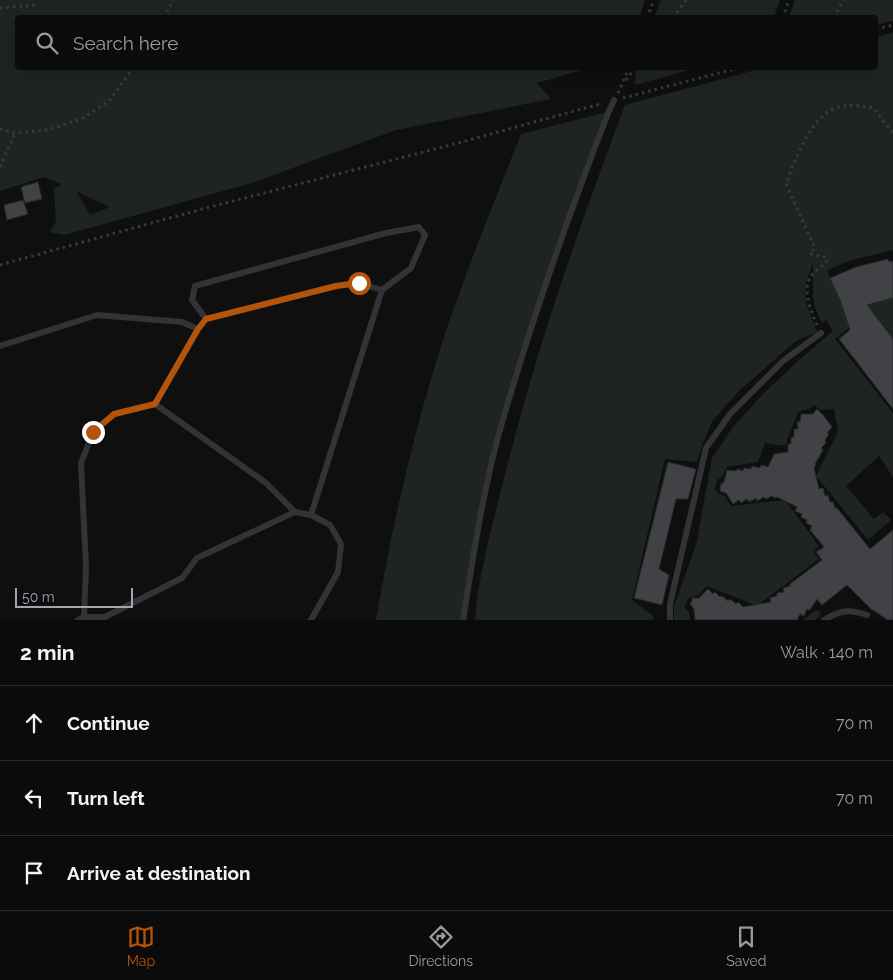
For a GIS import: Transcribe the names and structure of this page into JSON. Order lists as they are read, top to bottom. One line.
{"scale_bar":"50 m","page":{"search":"Search here","scale":"50 m","heading":["2 min","Walk · 140 m"],"list":[["Continue","70 m"],["Turn left","70 m"],"Arrive at destination"],"nav":["Map","Directions","Saved"]}}
